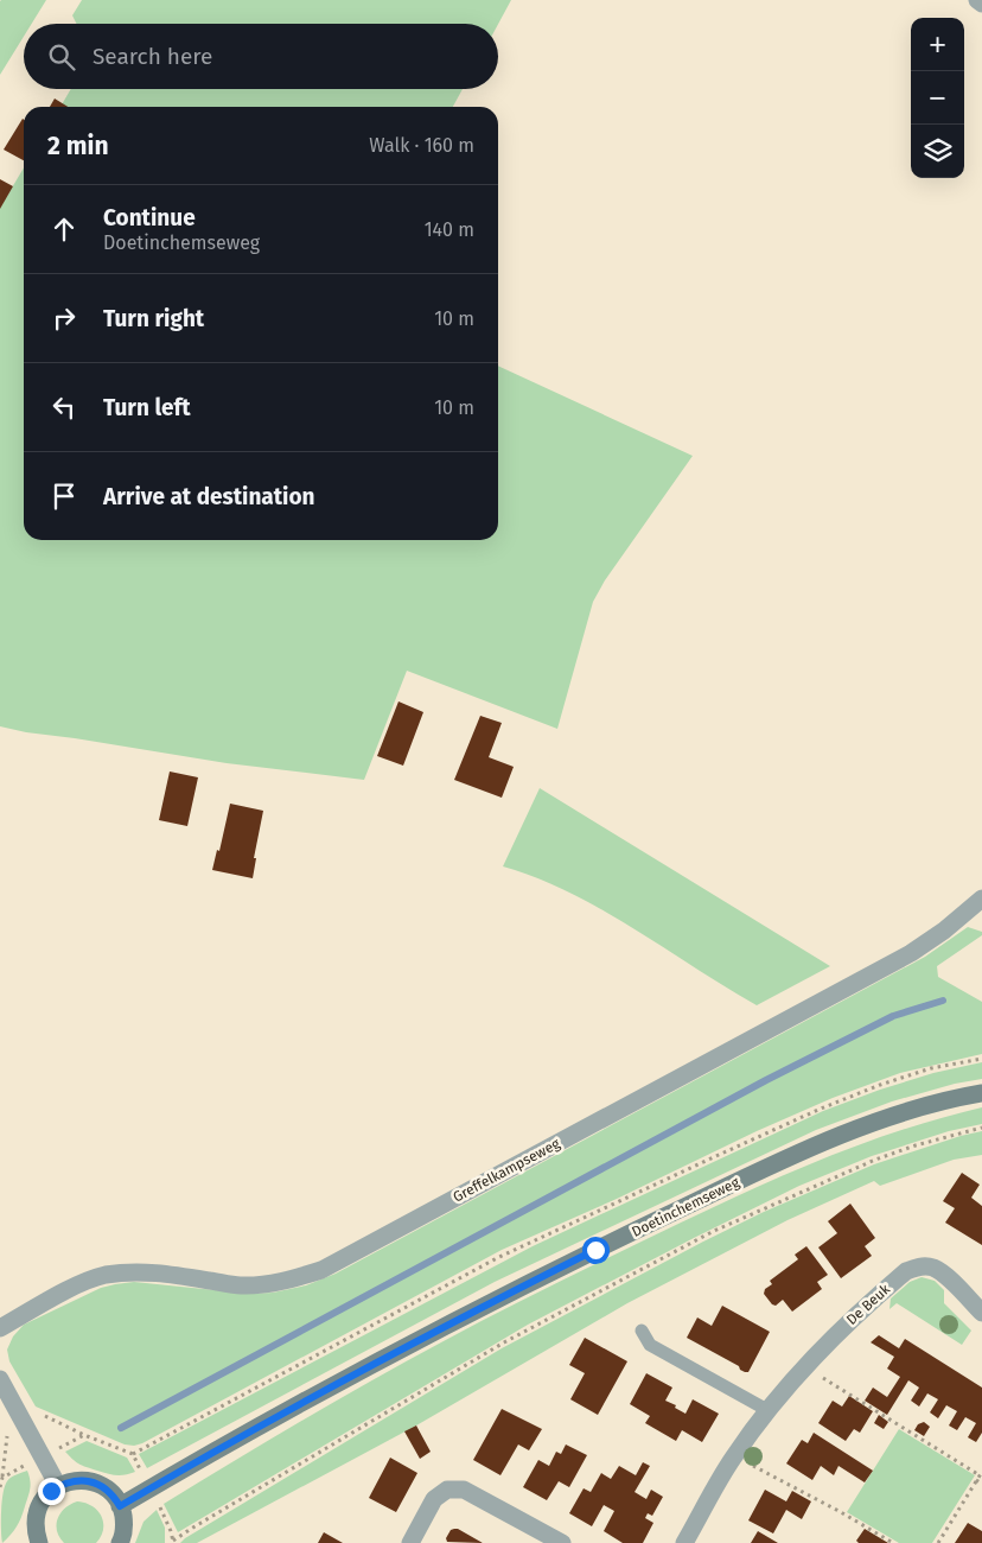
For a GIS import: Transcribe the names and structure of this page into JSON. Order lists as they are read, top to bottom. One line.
{"streets":{"main road":["Doetinchemseweg"],"street":["Greffelkampseweg","De Beuk"]},"page":{"map_buttons":["+","−"],"search":"Search here","heading":["2 min","Walk · 160 m"],"list":[["Continue","Doetinchemseweg","140 m"],["Turn right","10 m"],["Turn left","10 m"],"Arrive at destination"]}}
